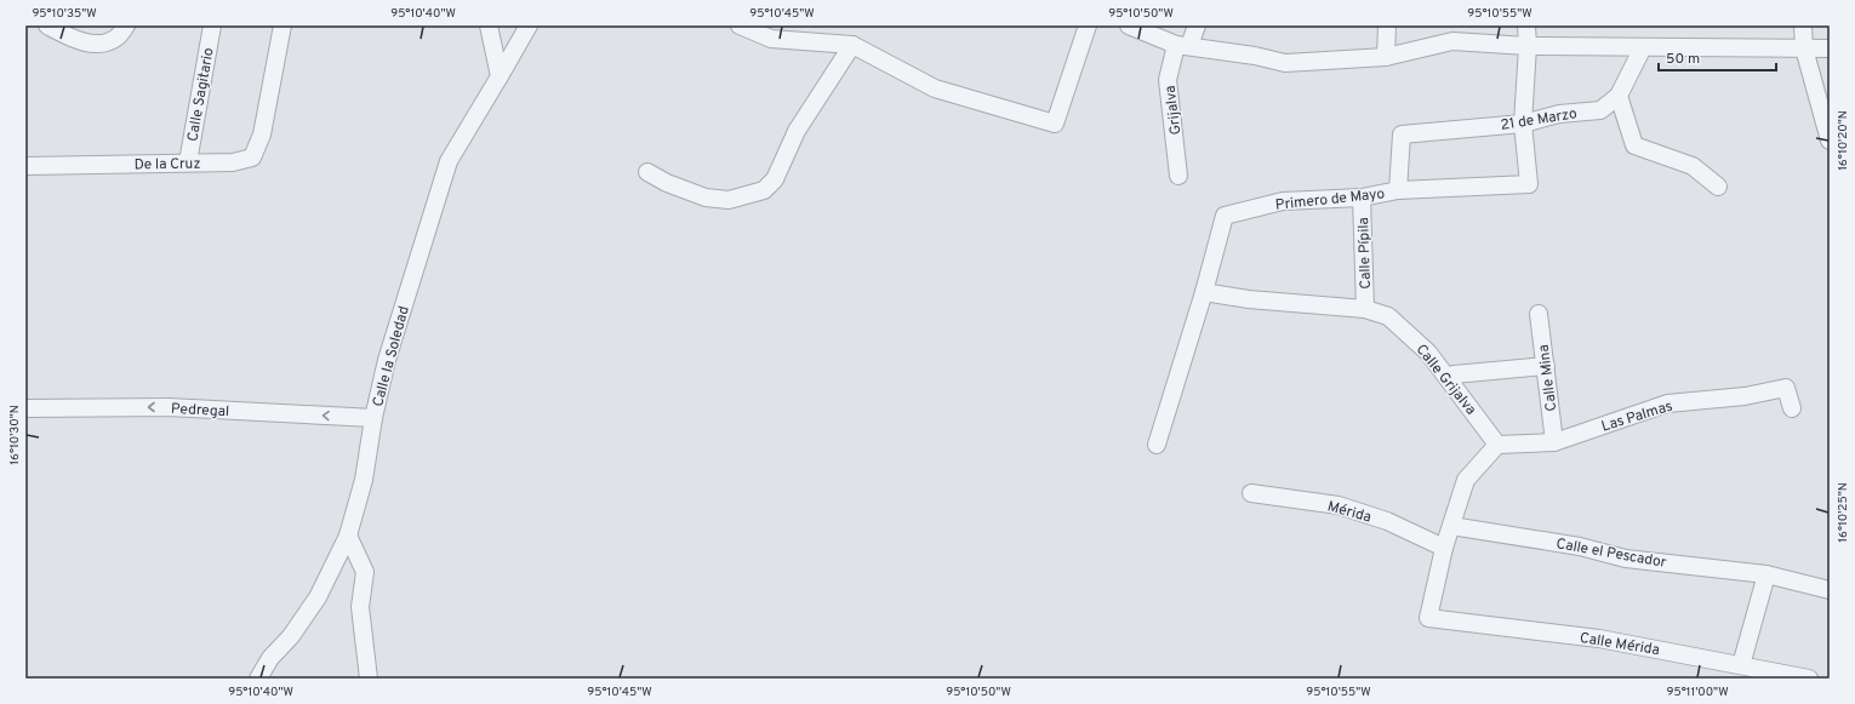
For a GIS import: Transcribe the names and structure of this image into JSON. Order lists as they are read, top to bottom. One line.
{"streets":{"street":["Calle Sagitario","Grijalva","21 de Marzo","De la Cruz","Primero de Mayo","Calle Pípila","Calle la Soledad","Calle Mina","Calle Grijalva","Pedregal","Las Palmas","Mérida","Calle el Pescador","Calle Mérida"]},"crossings":[["Calle Sagitario","De la Cruz"],["21 de Marzo","Primero de Mayo"],["Primero de Mayo","Calle Pípila"],["Primero de Mayo","Calle Grijalva"],["Calle Pípila","Calle Grijalva"],["Calle la Soledad","Pedregal"],["Calle Mina","Las Palmas"],["Calle Grijalva","Las Palmas"],["Mérida","Calle Mérida"]],"one_way":["Pedregal"],"scale_bar":"50 m","coordinates":["95°10'35\"W","95°10'40\"W","95°10'45\"W","95°10'50\"W","95°10'55\"W","16°10'20\"N","16°10'30\"N","16°10'25\"N","95°11'00\"W"]}
